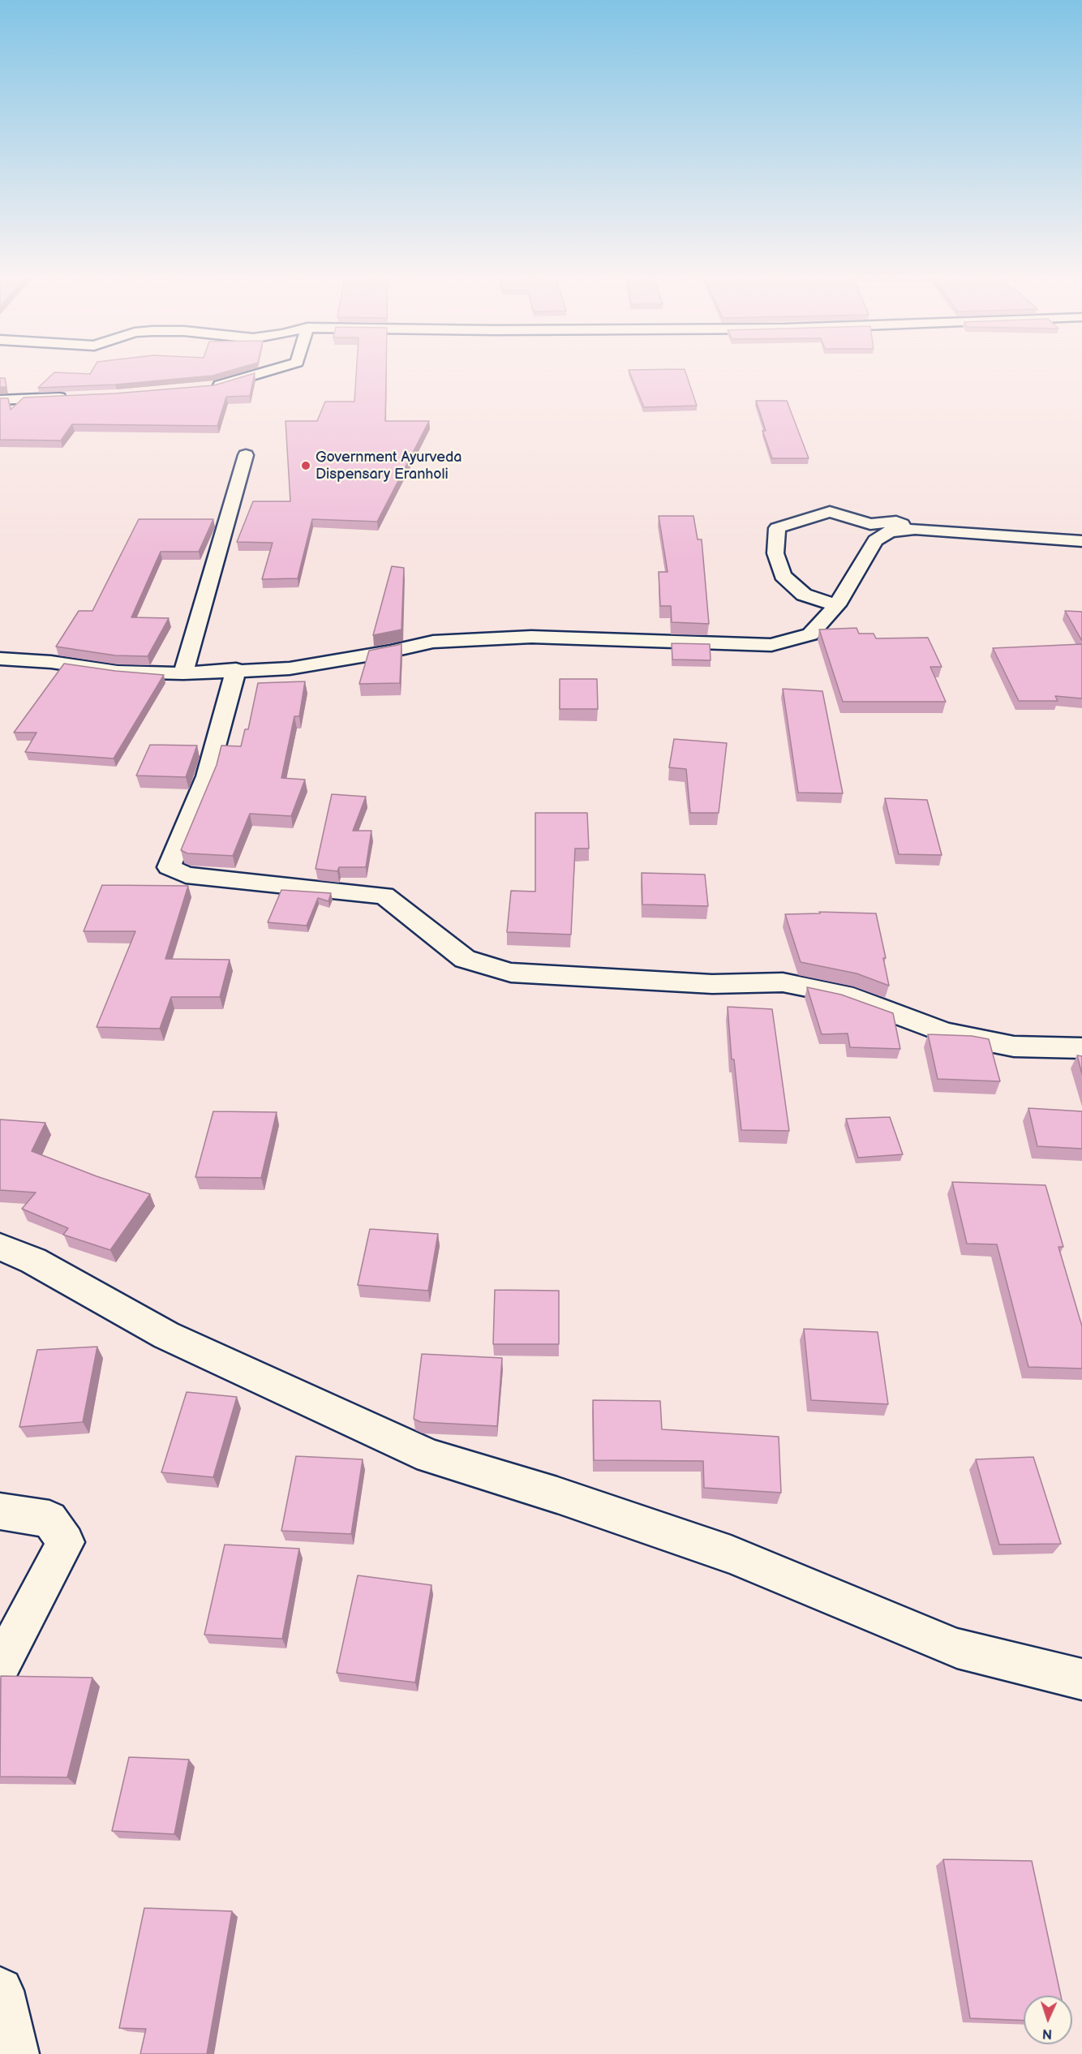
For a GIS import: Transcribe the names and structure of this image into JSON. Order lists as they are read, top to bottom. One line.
{"places":["Government Ayurveda Dispensary Eranholi"],"north":"bottom"}
